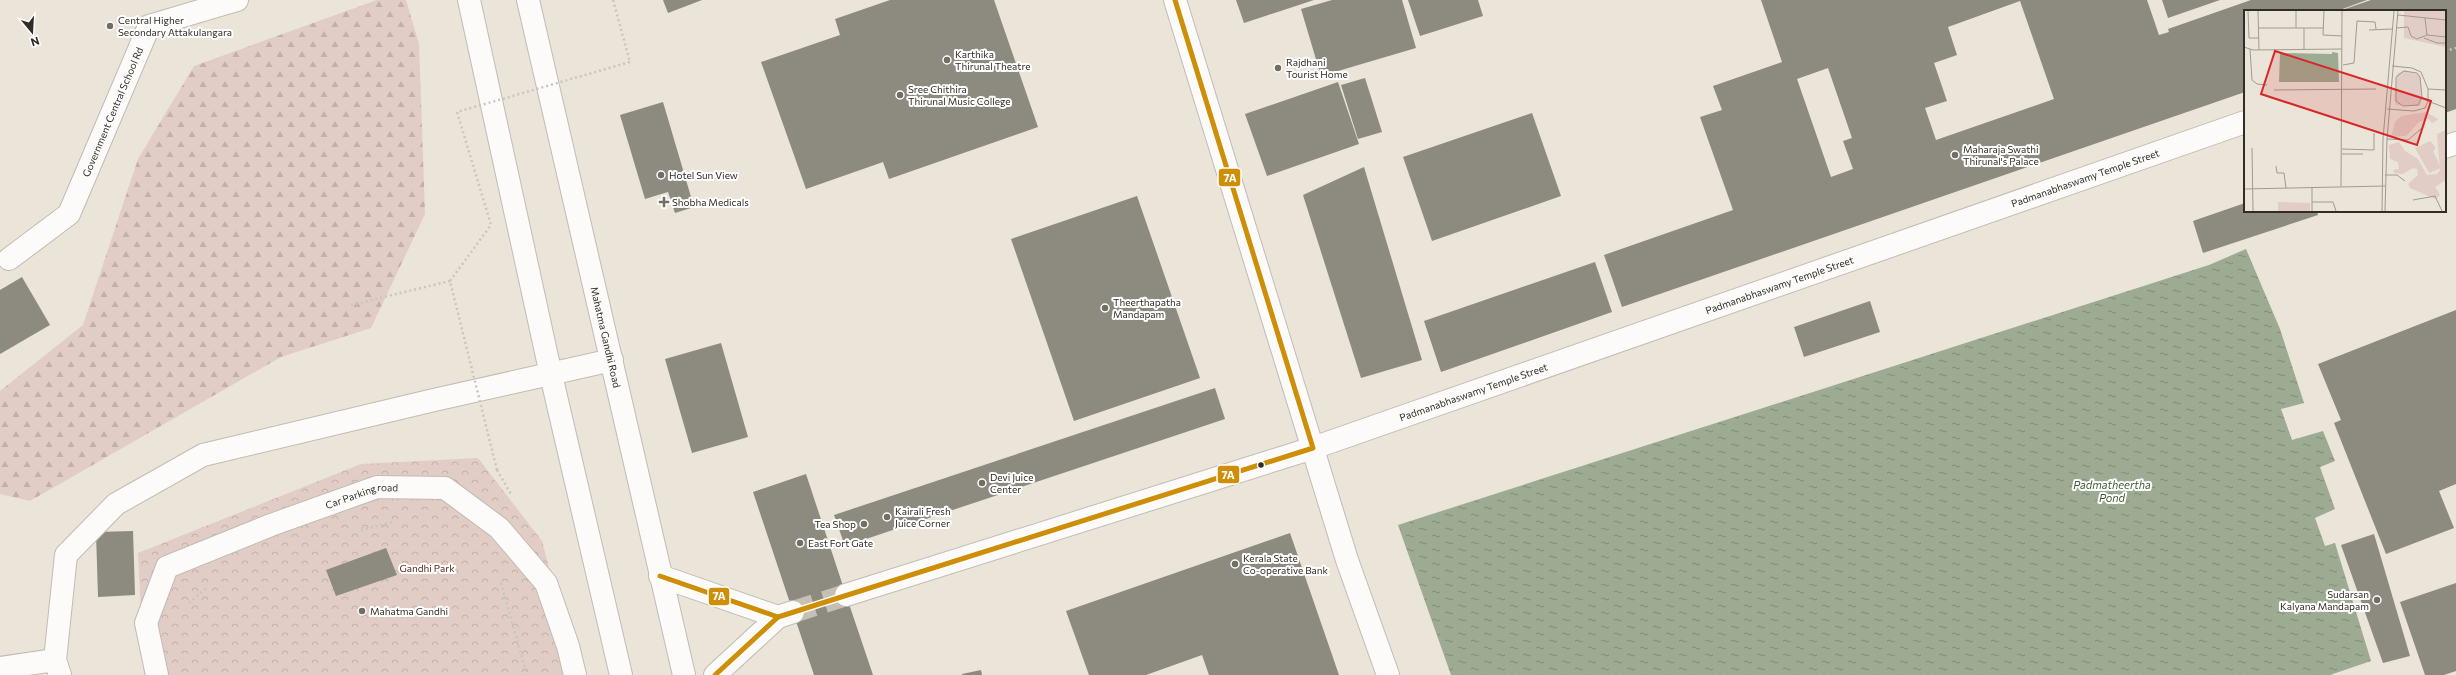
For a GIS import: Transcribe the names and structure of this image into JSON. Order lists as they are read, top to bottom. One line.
{"streets":{"street":["Government Central School Rd","Padmanabhaswamy Temple Street","Mahatma Gandhi Road","Car Parking road"]},"water":["Padmatheertha Pond"],"parks":["Gandhi Park"],"places":{"other":["Central Higher Secondary Attakulangara","Karthika Thirunal Theatre","Rajdhani Tourist Home","Sree Chithira Thirunal Music College","Maharaja Swathi Thirunal's Palace","Hotel Sun View","Theerthapatha Mandapam","Devi Juice Center","Kairali Fresh Juice Corner","Tea Shop","East Fort Gate","Kerala State Co-operative Bank","Sudarsan Kalyana Mandapam","Mahatma Gandhi"],"health":["Shobha Medicals"]},"lines":["transit line 7A"],"north":"bottom"}
